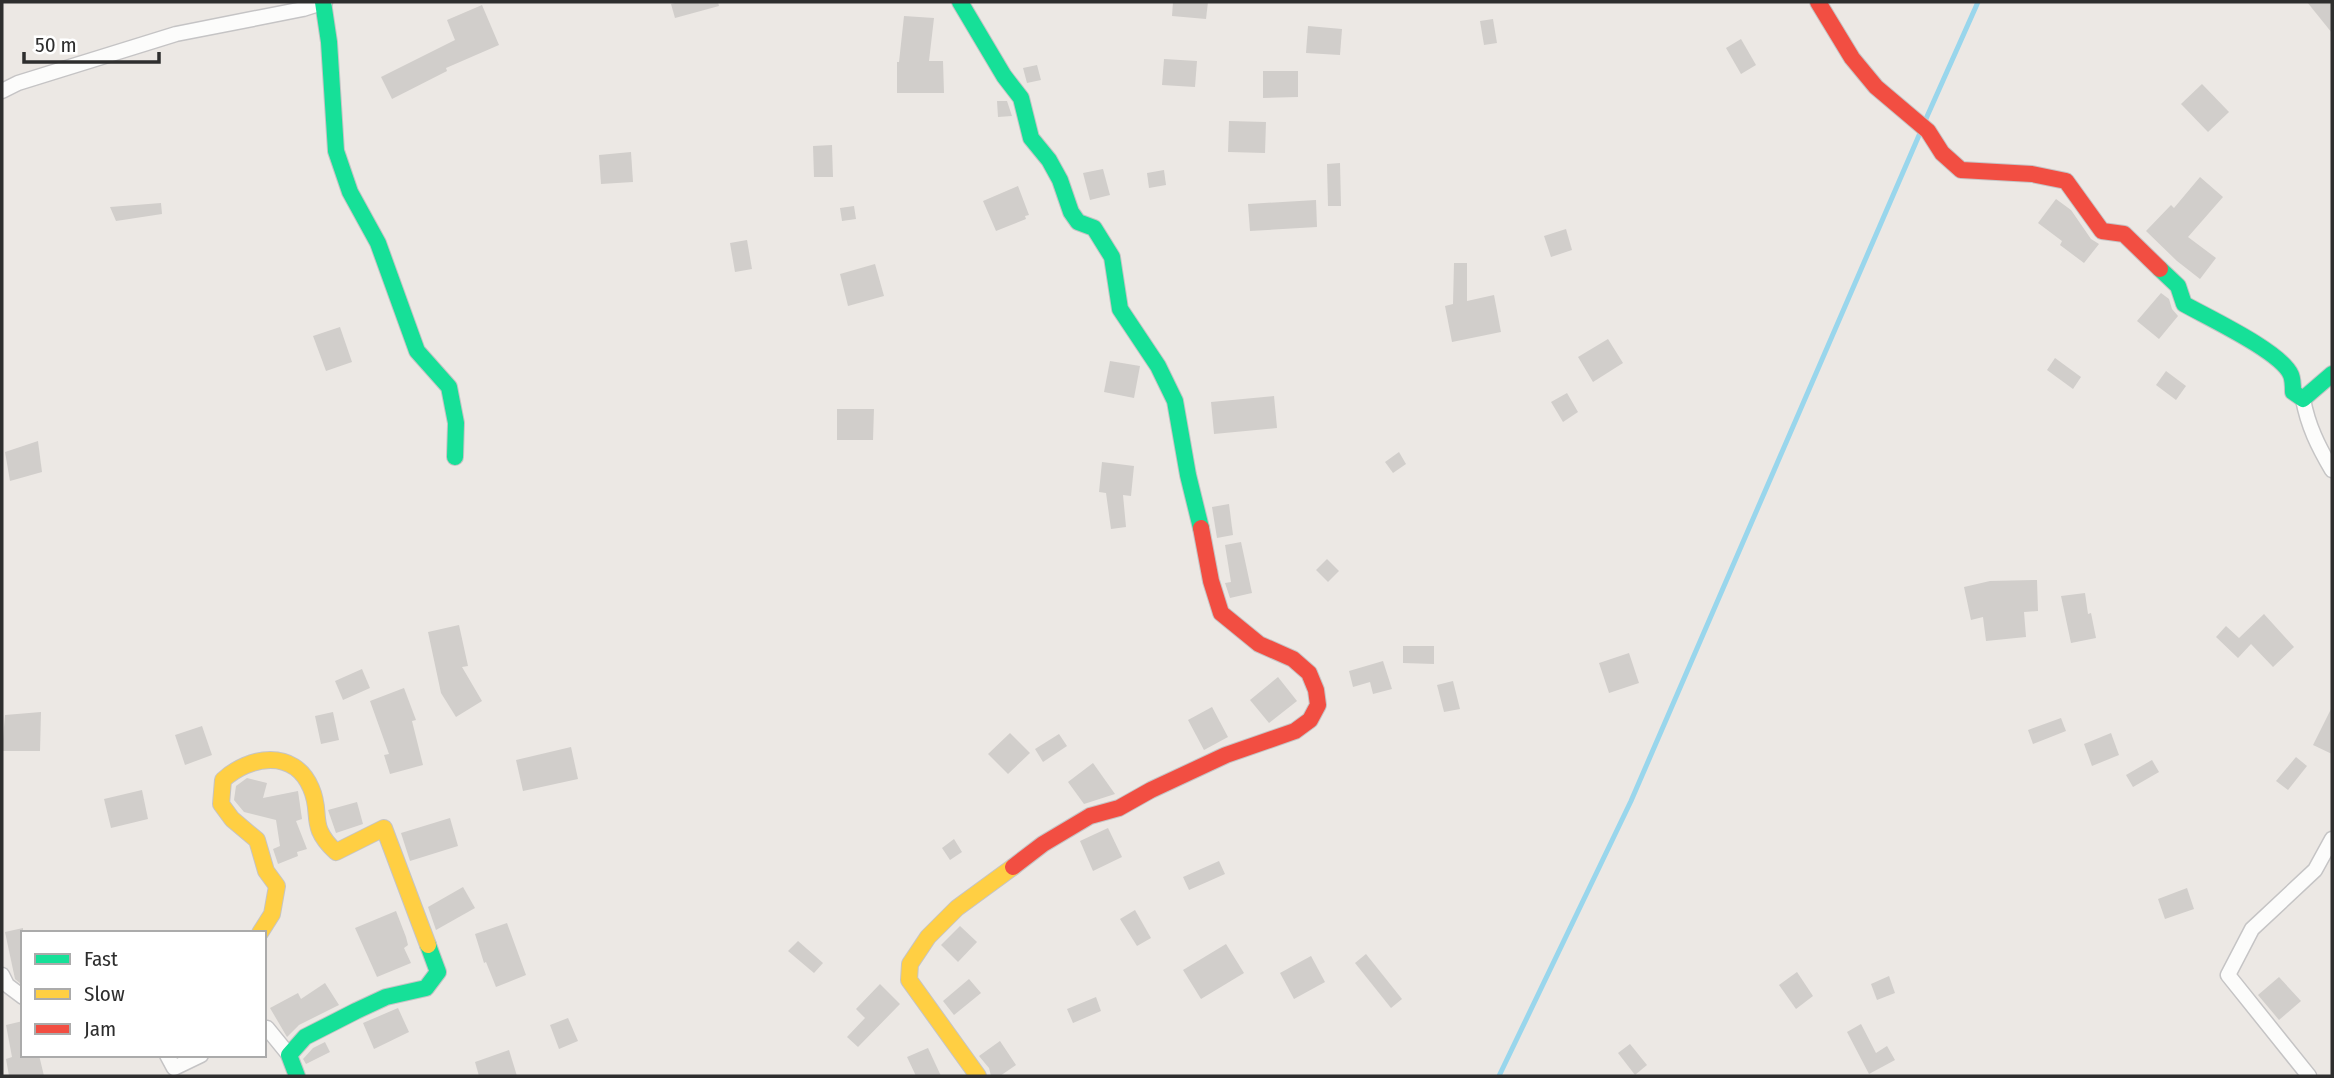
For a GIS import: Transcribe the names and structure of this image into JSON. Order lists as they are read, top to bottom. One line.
{"legend":["Fast","Slow","Jam"],"scale_bar":"50 m"}
